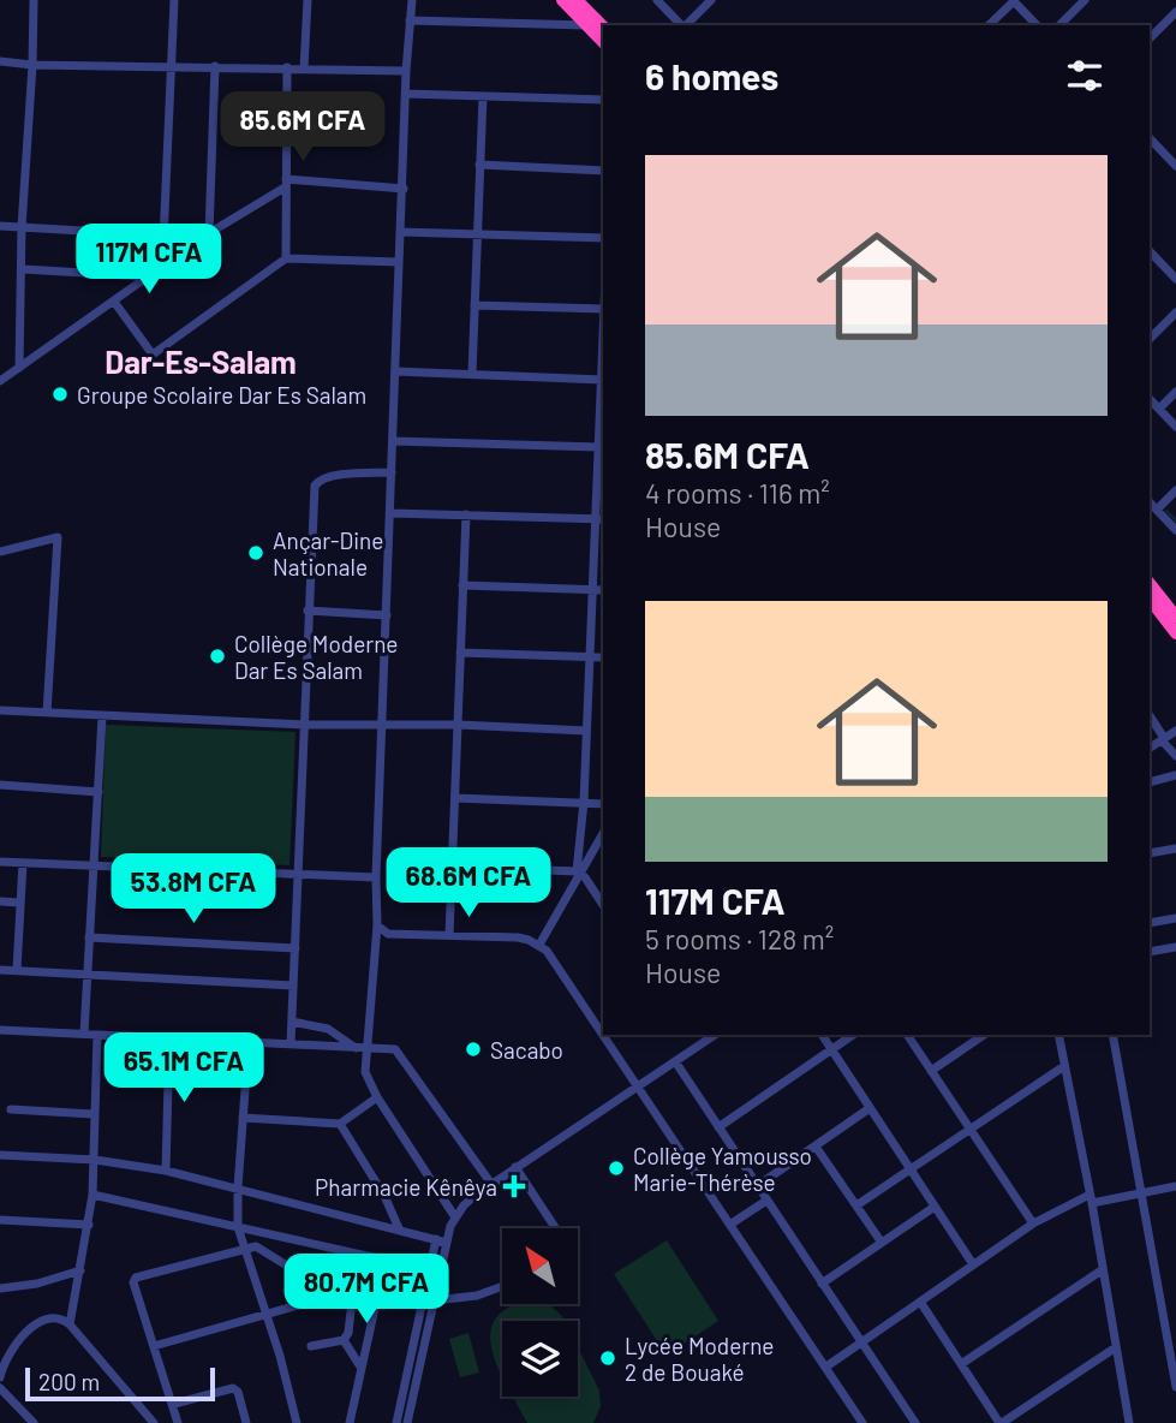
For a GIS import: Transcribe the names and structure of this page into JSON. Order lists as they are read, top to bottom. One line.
{"districts":["Dar-Es-Salam"],"places":{"other":["Groupe Scolaire Dar Es Salam","Ançar-Dine Nationale","Collège Moderne Dar Es Salam","Sacabo","Collège Yamousso Marie-Thérèse","Lycée Moderne 2 de Bouaké"],"health":["Pharmacie Kênêya"]},"scale_bar":"200 m","north":"top left","page":{"heading":"6 homes","price":["85.6M CFA","117M CFA","68.6M CFA","53.8M CFA","65.1M CFA","80.7M CFA"],"list":[{"name":"85.6M CFA","note":"4 rooms · 116 m² · House"},{"name":"117M CFA","note":"5 rooms · 128 m² · House"}],"scale":"200 m"}}
